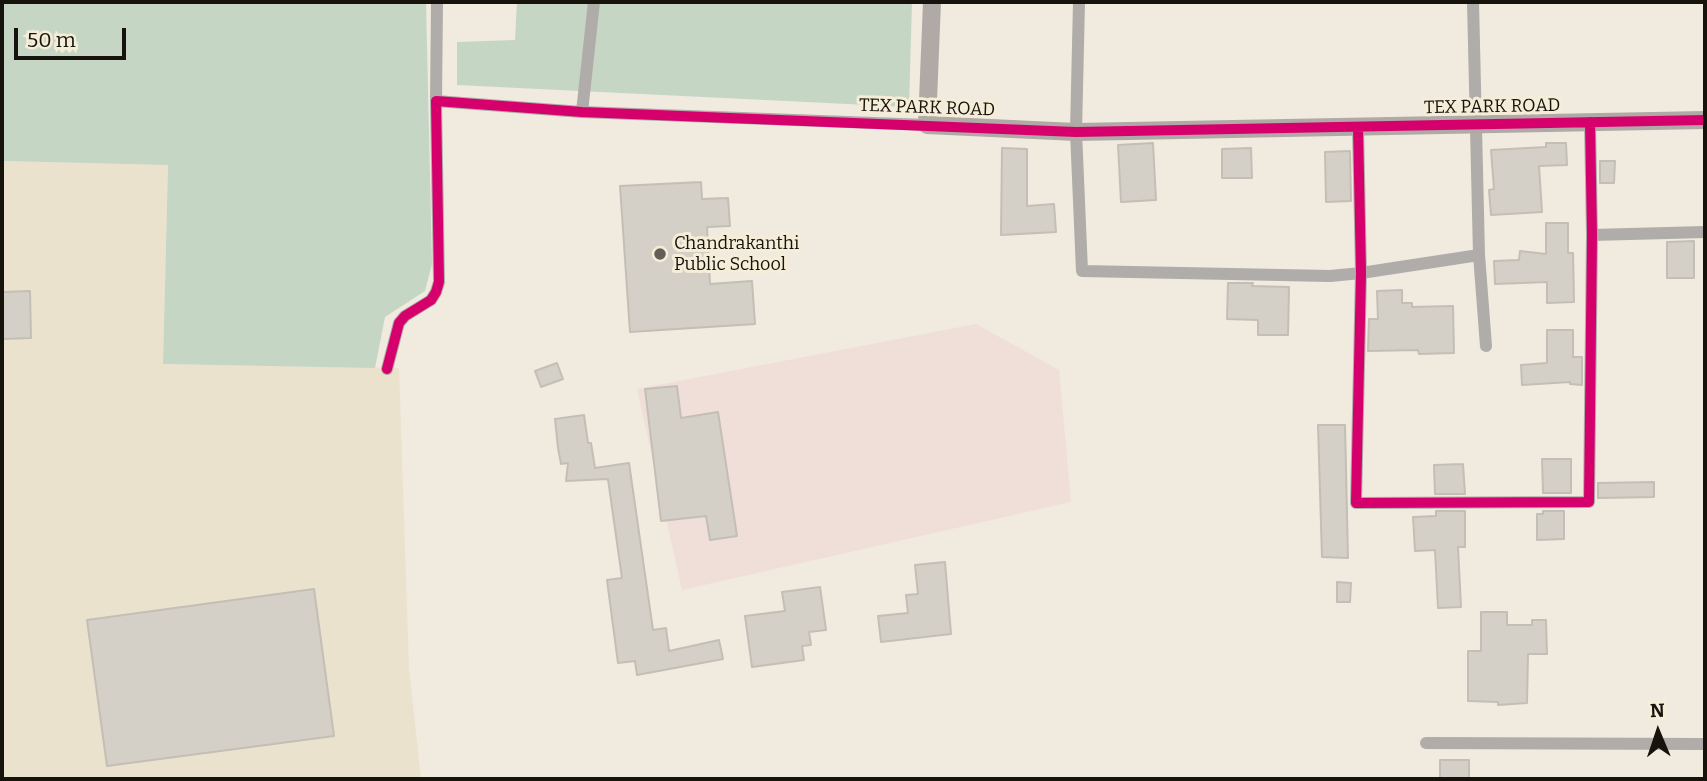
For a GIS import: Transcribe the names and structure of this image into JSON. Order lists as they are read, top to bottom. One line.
{"streets":{"street":["TEX PARK ROAD"]},"places":["Chandrakanthi Public School"],"scale_bar":"50 m","north":"top"}
